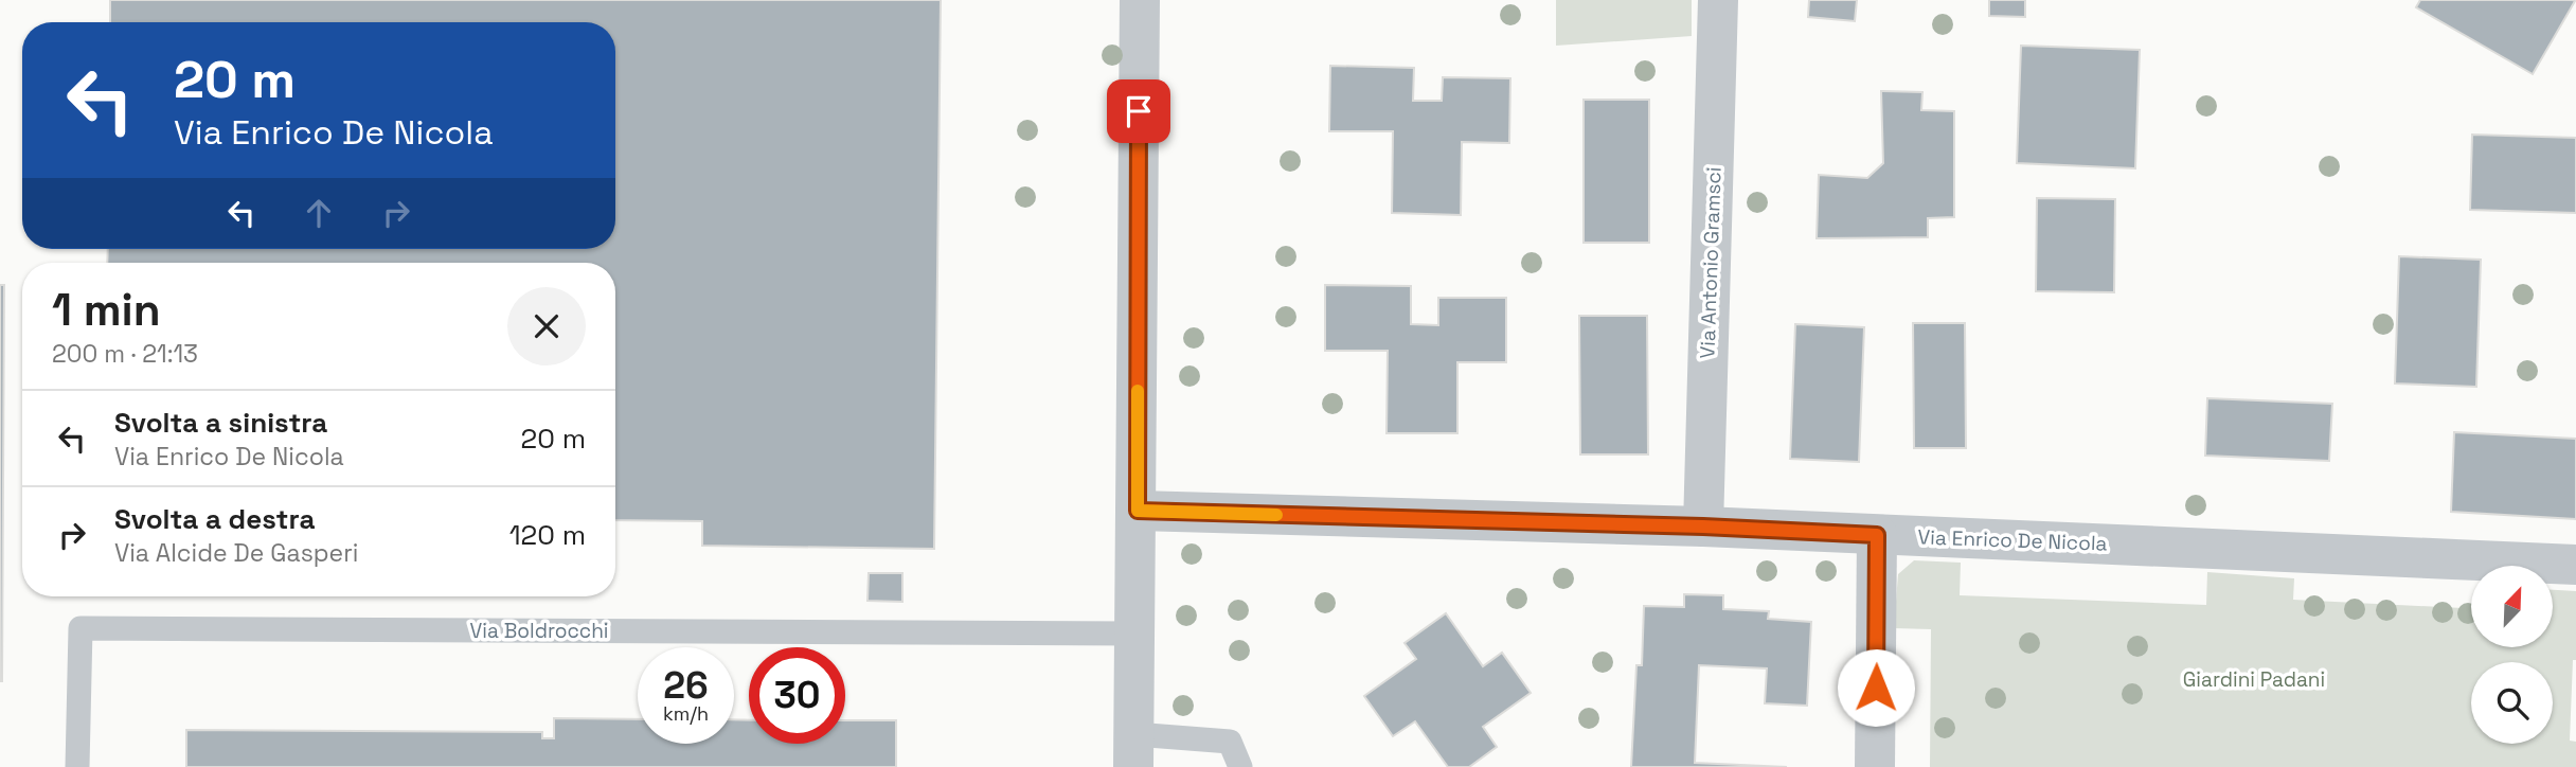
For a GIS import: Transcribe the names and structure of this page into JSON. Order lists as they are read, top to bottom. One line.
{"streets":{"street":["Via Antonio Gramsci","Via Enrico De Nicola"],"lane":["Via Boldrocchi"]},"crossings":[["Via Antonio Gramsci","Via Enrico De Nicola"]],"parks":["Giardini Padani"],"north":"top right","page":{"turn":["20 m","Via Enrico De Nicola"],"heading":["1 min","200 m · 21:13"],"list":[{"name":"Svolta a sinistra","note":"Via Enrico De Nicola","value":"20 m"},{"name":"Svolta a destra","note":"Via Alcide De Gasperi","value":"120 m"}],"speed":"26 km/h","limit":"30"}}
